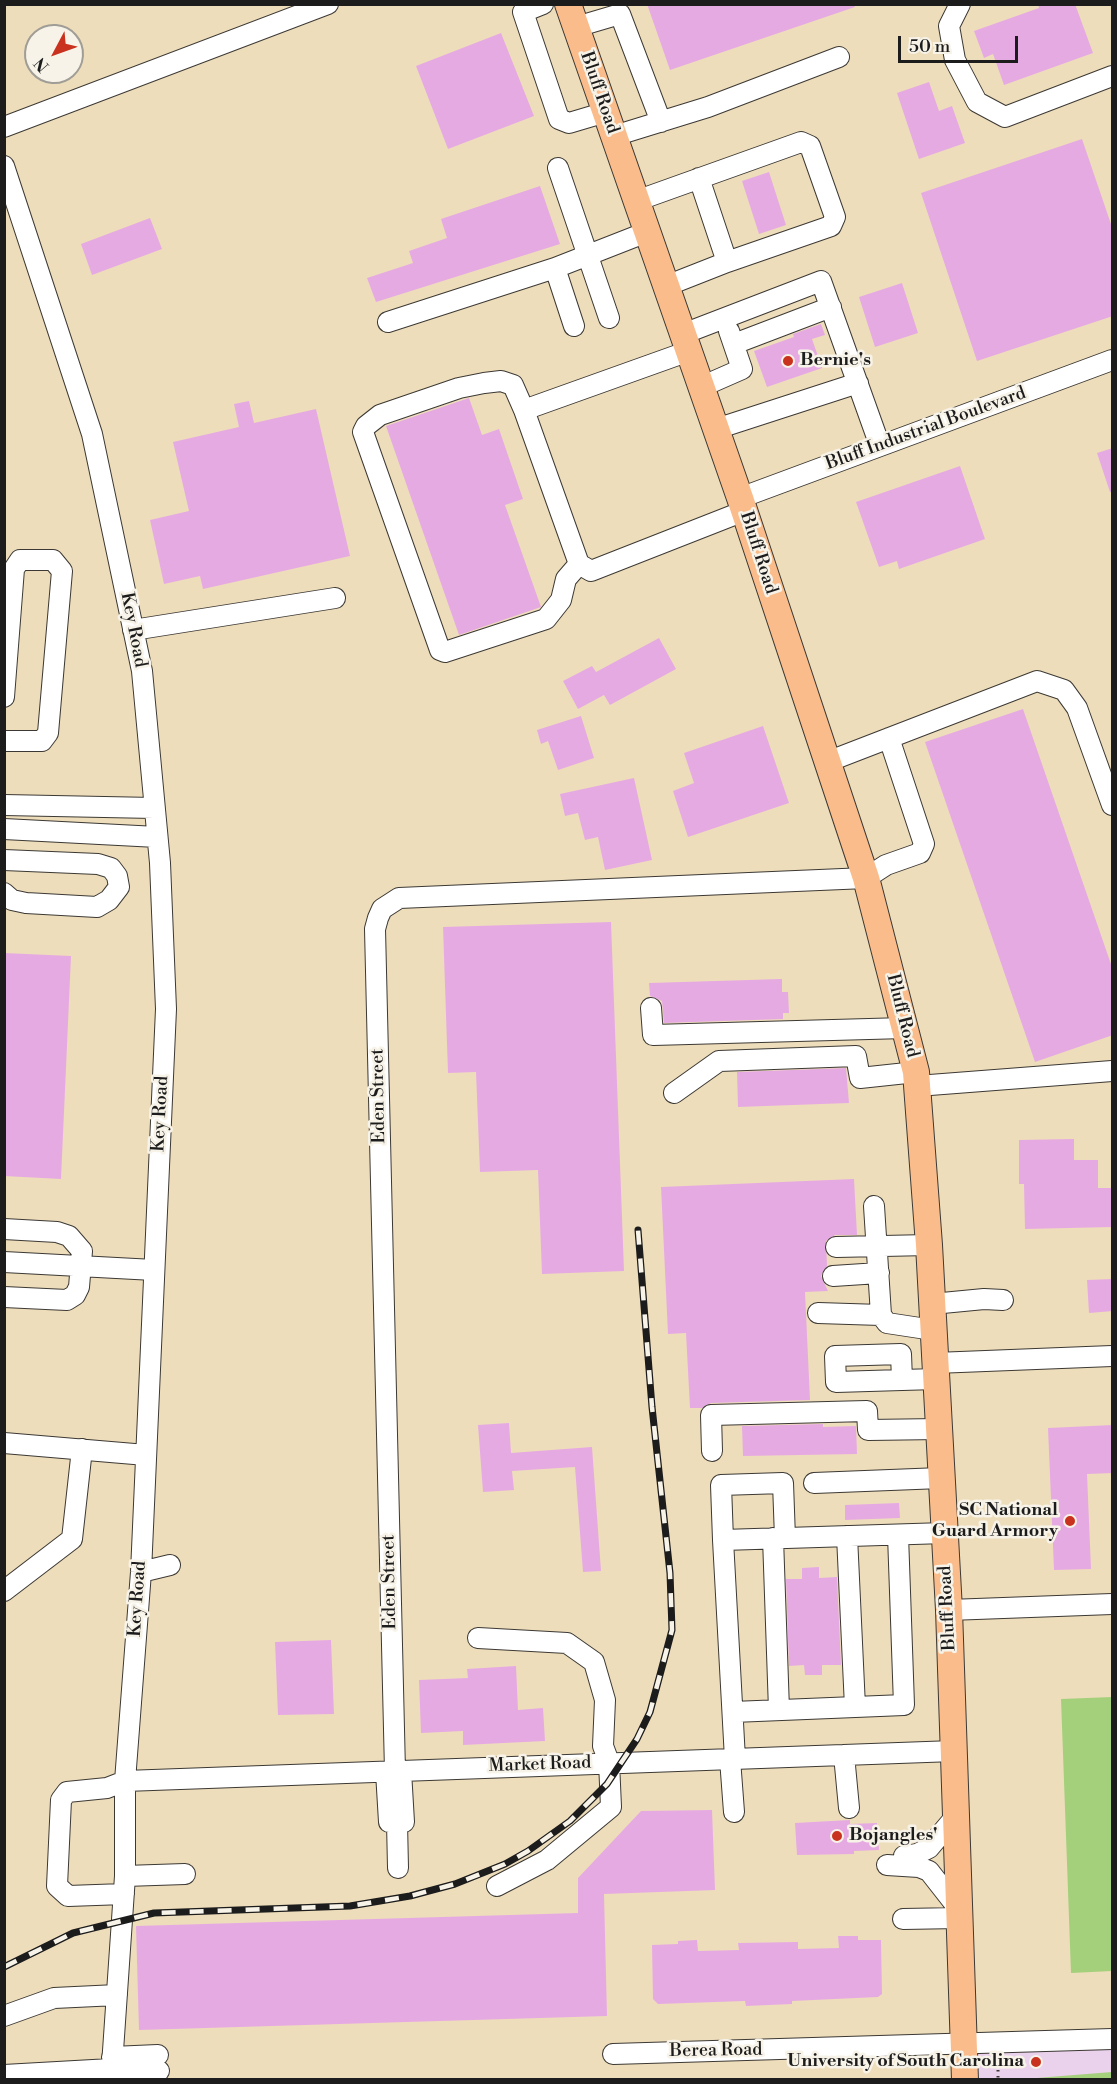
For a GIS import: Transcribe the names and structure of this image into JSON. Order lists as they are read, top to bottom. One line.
{"streets":{"main road":["Bluff Road"],"street":["Bluff Industrial Boulevard","Key Road","Eden Street","Market Road","Berea Road"]},"crossings":[["Bluff Road","Bluff Industrial Boulevard"],["Bluff Road","Eden Street"],["Bluff Road","Market Road"],["Bluff Road","Berea Road"],["Key Road","Market Road"],["Eden Street","Market Road"]],"places":["Bernie's","SC National Guard Armory","Bojangles'","University of South Carolina"],"scale_bar":"50 m","north":"bottom left"}
